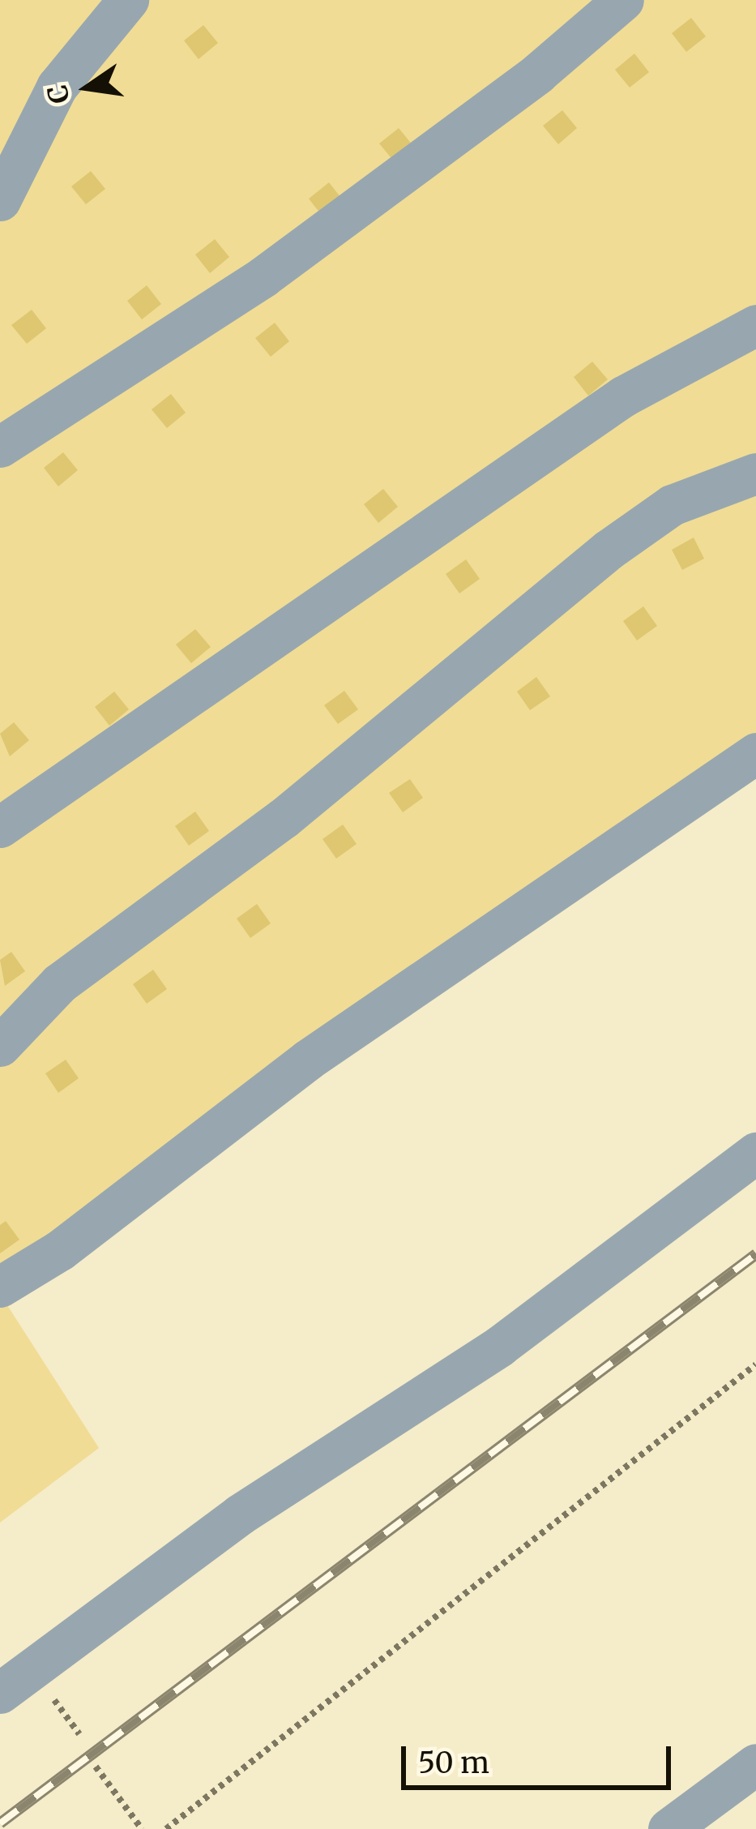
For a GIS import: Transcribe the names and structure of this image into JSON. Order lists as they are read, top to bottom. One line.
{"scale_bar":"50 m","north":"left"}
